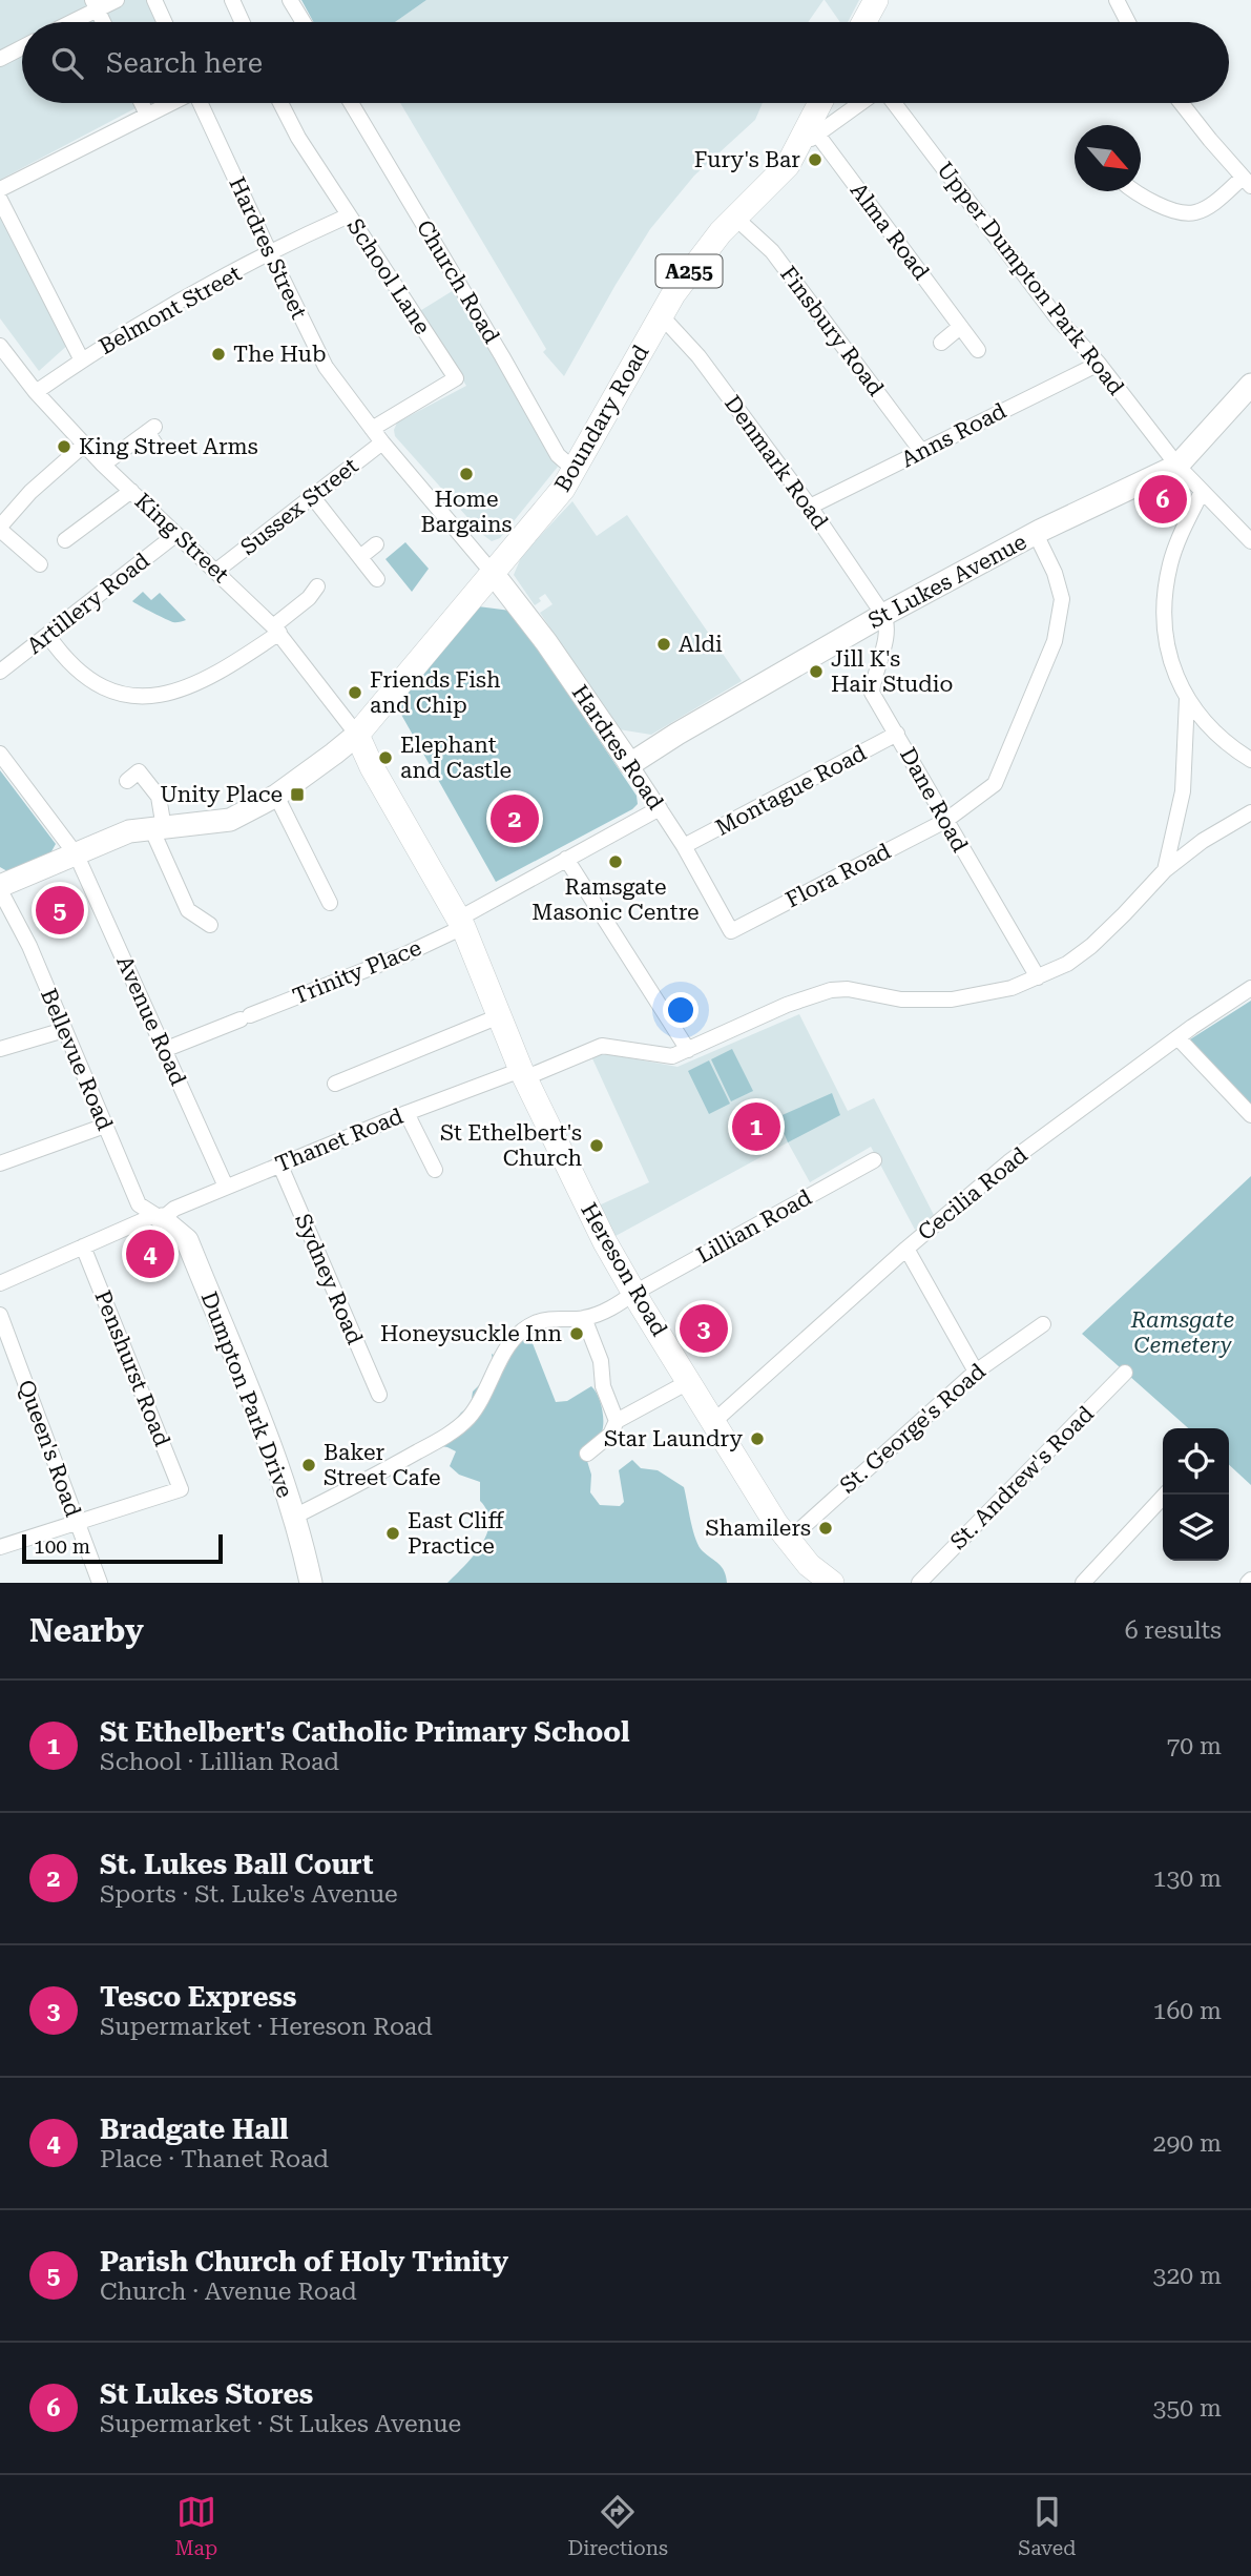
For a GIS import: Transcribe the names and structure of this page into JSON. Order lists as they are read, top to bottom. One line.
{"streets":{"main road":["A255","Boundary Road","Hereson Road"],"street":["Alma Road","Hardres Street","School Lane","Upper Dumpton Park Road","Church Road","Belmont Street","Finsbury Road","Anns Road","Denmark Road","Sussex Street","King Street","St Lukes Avenue","Artillery Road","Hardres Road","Montague Road","Dane Road","Flora Road","Trinity Place","Avenue Road","Bellevue Road","Thanet Road","Cecilia Road","Lillian Road","Sydney Road","Penshurst Road","Dumpton Park Drive","St. George's Road","Queen's Road","St. Andrew's Road"]},"crossings":[["Alma Road","Boundary Road"],["Hardres Street","School Lane"],["Hardres Street","Belmont Street"],["Hardres Street","Boundary Road"],["Hardres Street","Sussex Street"],["Hardres Street","Hardres Road"],["School Lane","Belmont Street"],["Upper Dumpton Park Road","Anns Road"],["Upper Dumpton Park Road","St Lukes Avenue"],["Church Road","Boundary Road"],["Belmont Street","King Street"],["Finsbury Road","Boundary Road"],["Finsbury Road","Anns Road"],["Boundary Road","Denmark Road"],["Boundary Road","King Street"],["Boundary Road","Hardres Road"],["Boundary Road","Hereson Road"],["Anns Road","Denmark Road"],["Denmark Road","St Lukes Avenue"],["Denmark Road","Dane Road"],["Sussex Street","King Street"],["King Street","Artillery Road"],["King Street","Hereson Road"],["St Lukes Avenue","Hardres Road"],["St Lukes Avenue","Dane Road"],["St Lukes Avenue","Flora Road"],["Hardres Road","Montague Road"],["Hardres Road","Flora Road"],["Hardres Road","Trinity Place"],["Montague Road","Dane Road"],["Dane Road","Flora Road"],["Dane Road","Thanet Road"],["Trinity Place","Avenue Road"],["Trinity Place","Hereson Road"],["Avenue Road","Thanet Road"],["Bellevue Road","Thanet Road"],["Bellevue Road","Dumpton Park Drive"],["Thanet Road","Hereson Road"],["Thanet Road","Sydney Road"],["Thanet Road","Penshurst Road"],["Thanet Road","Dumpton Park Drive"],["Cecilia Road","Hereson Road"],["Lillian Road","Hereson Road"],["Lillian Road","Dumpton Park Drive"],["Hereson Road","St. George's Road"],["Penshurst Road","Queen's Road"]],"parks":["Ramsgate Cemetery"],"places":{"other":["Fury's Bar","The Hub","King Street Arms","Home Bargains","Aldi","Jill K's Hair Studio","Friends Fish and Chip","Elephant and Castle","Ramsgate Masonic Centre","St Ethelbert's Church","Honeysuckle Inn","Star Laundry","Baker Street Cafe","Shamilers","East Cliff Practice"],"transit":["Unity Place"]},"scale_bar":"100 m","north":"bottom right","page":{"search":"Search here","pins":["6","2","5","1","4","3"],"scale":"100 m","heading":["Nearby","6 results"],"list":[{"mark":"1","name":"St Ethelbert's Catholic Primary School","note":"School · Lillian Road","value":"70 m"},{"mark":"2","name":"St. Lukes Ball Court","note":"Sports · St. Luke's Avenue","value":"130 m"},{"mark":"3","name":"Tesco Express","note":"Supermarket · Hereson Road","value":"160 m"},{"mark":"4","name":"Bradgate Hall","note":"Place · Thanet Road","value":"290 m"},{"mark":"5","name":"Parish Church of Holy Trinity","note":"Church · Avenue Road","value":"320 m"},{"mark":"6","name":"St Lukes Stores","note":"Supermarket · St Lukes Avenue","value":"350 m"}],"nav":["Map","Directions","Saved"]}}
